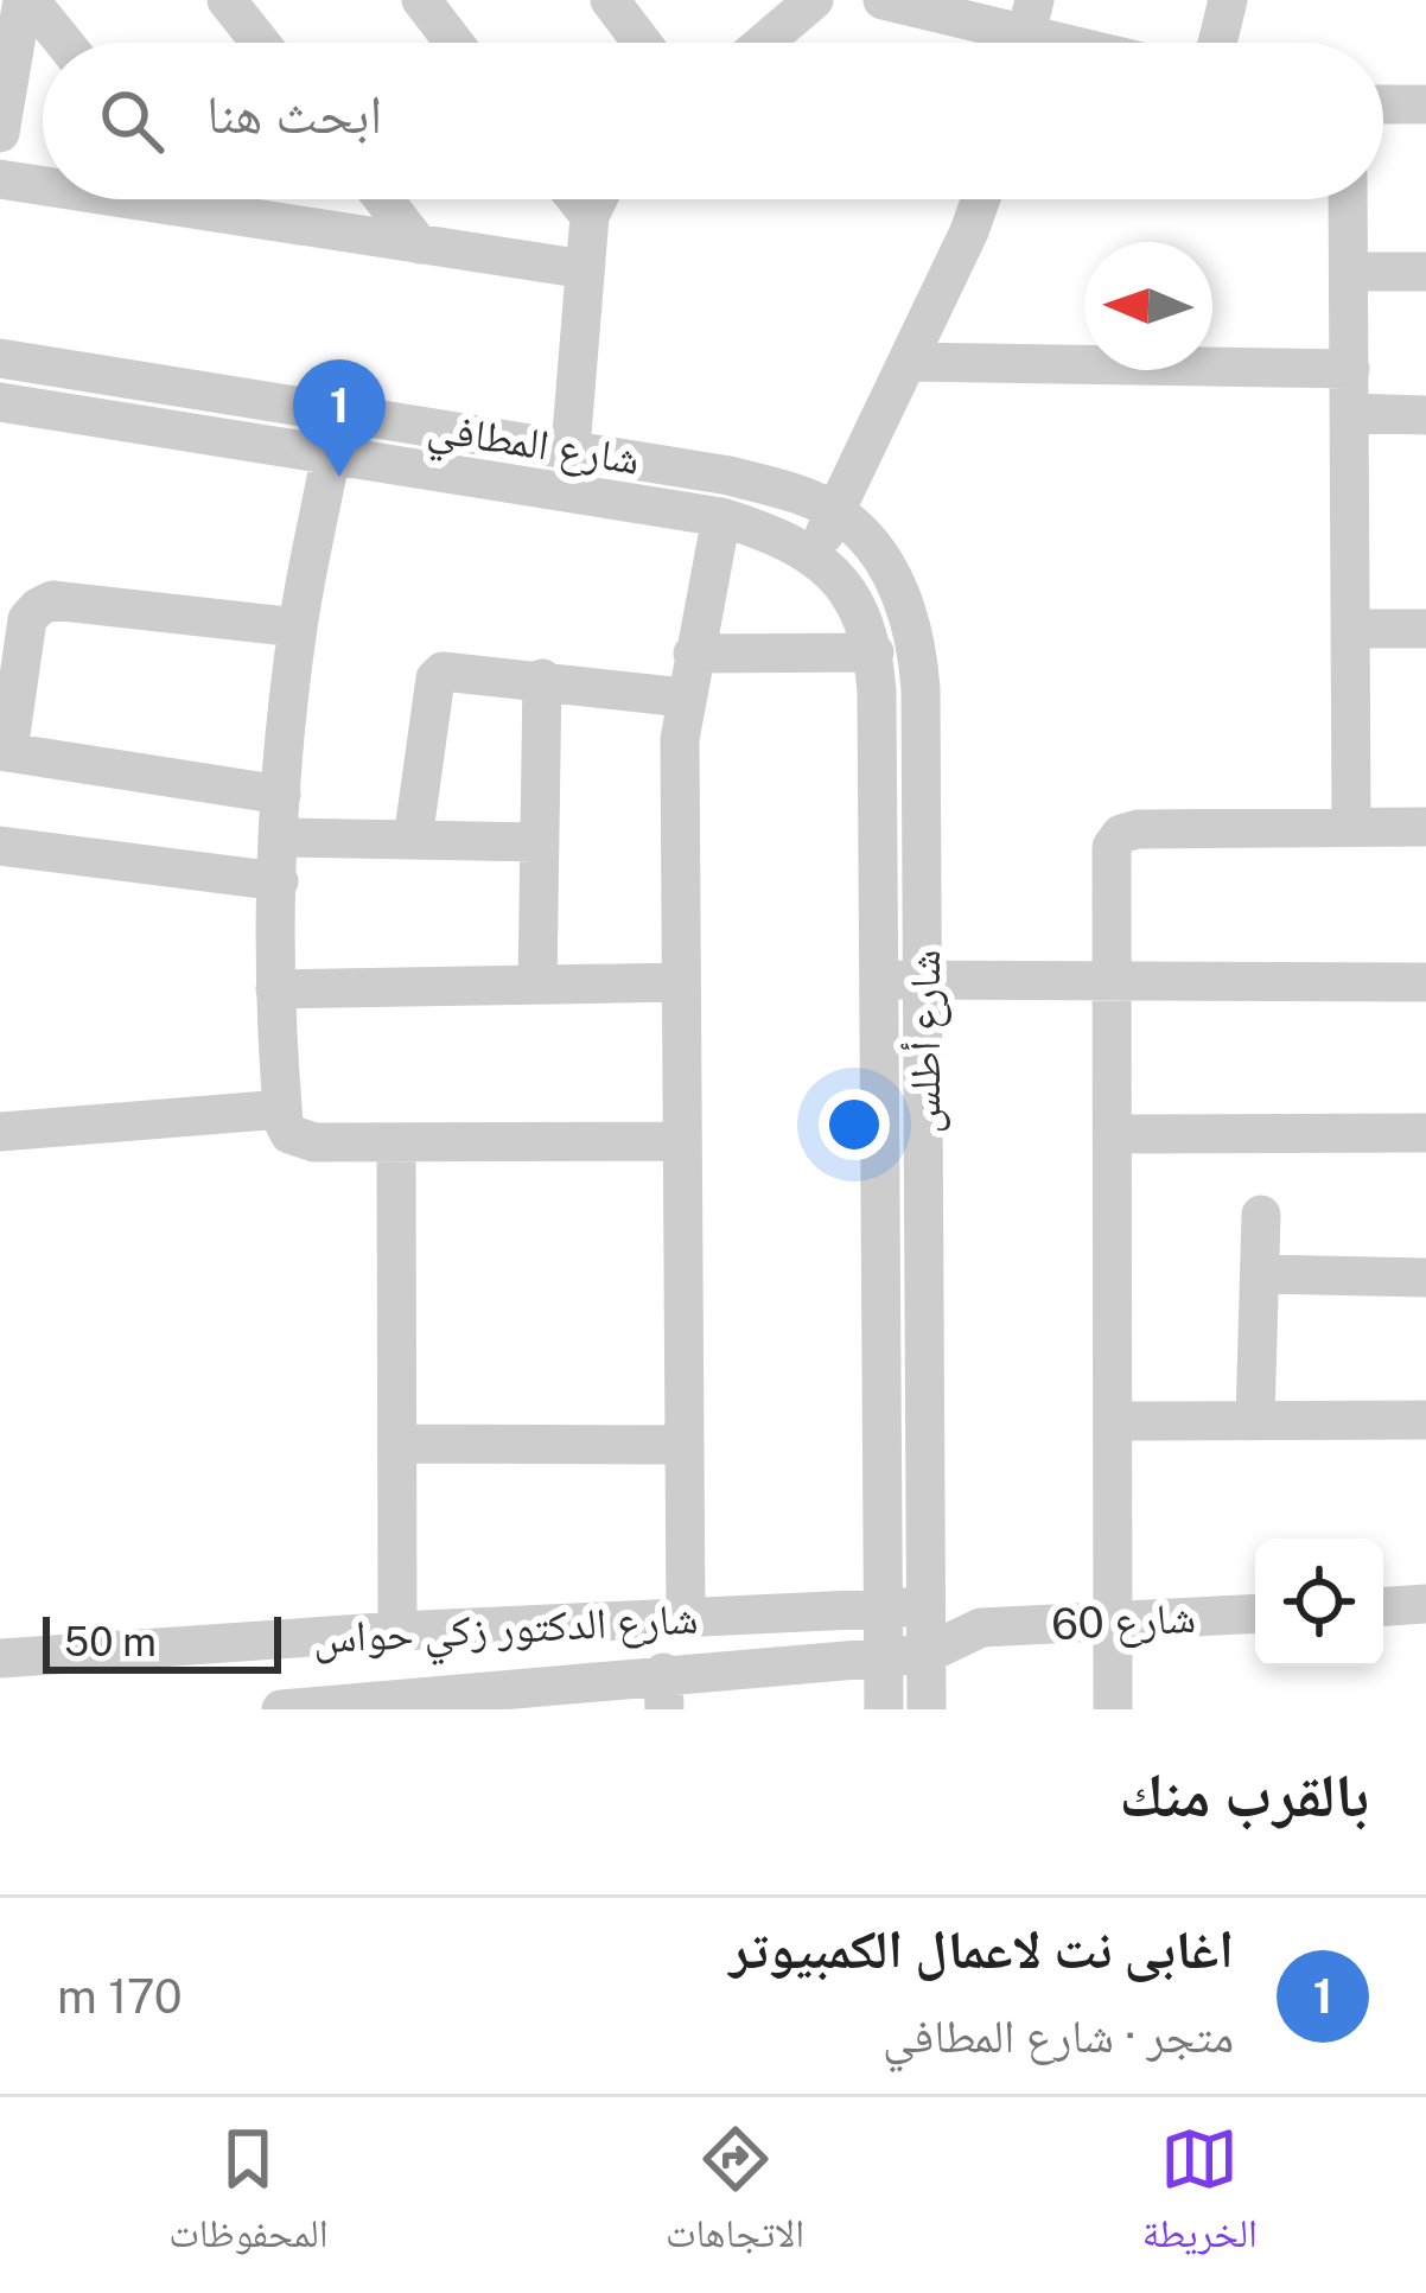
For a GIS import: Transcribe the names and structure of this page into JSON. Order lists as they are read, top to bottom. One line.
{"streets":{"street":["شارع المطافي","شارع أطلس","شارع 60","شارع الدكتور زكي حواس"]},"crossings":[["شارع المطافي","شارع أطلس"],["شارع أطلس","شارع 60"],["شارع أطلس","شارع الدكتور زكي حواس"],["شارع 60","شارع الدكتور زكي حواس"]],"scale_bar":"50 m","north":"left","page":{"search":"ابحث هنا","pins":"1","scale":"50 m","heading":"بالقرب منك","list":[{"mark":"1","name":"اغابى نت لاعمال الكمبيوتر","note":"متجر · شارع المطافي","value":"170 m"}],"nav":["الخريطة","الاتجاهات","المحفوظات"]}}
